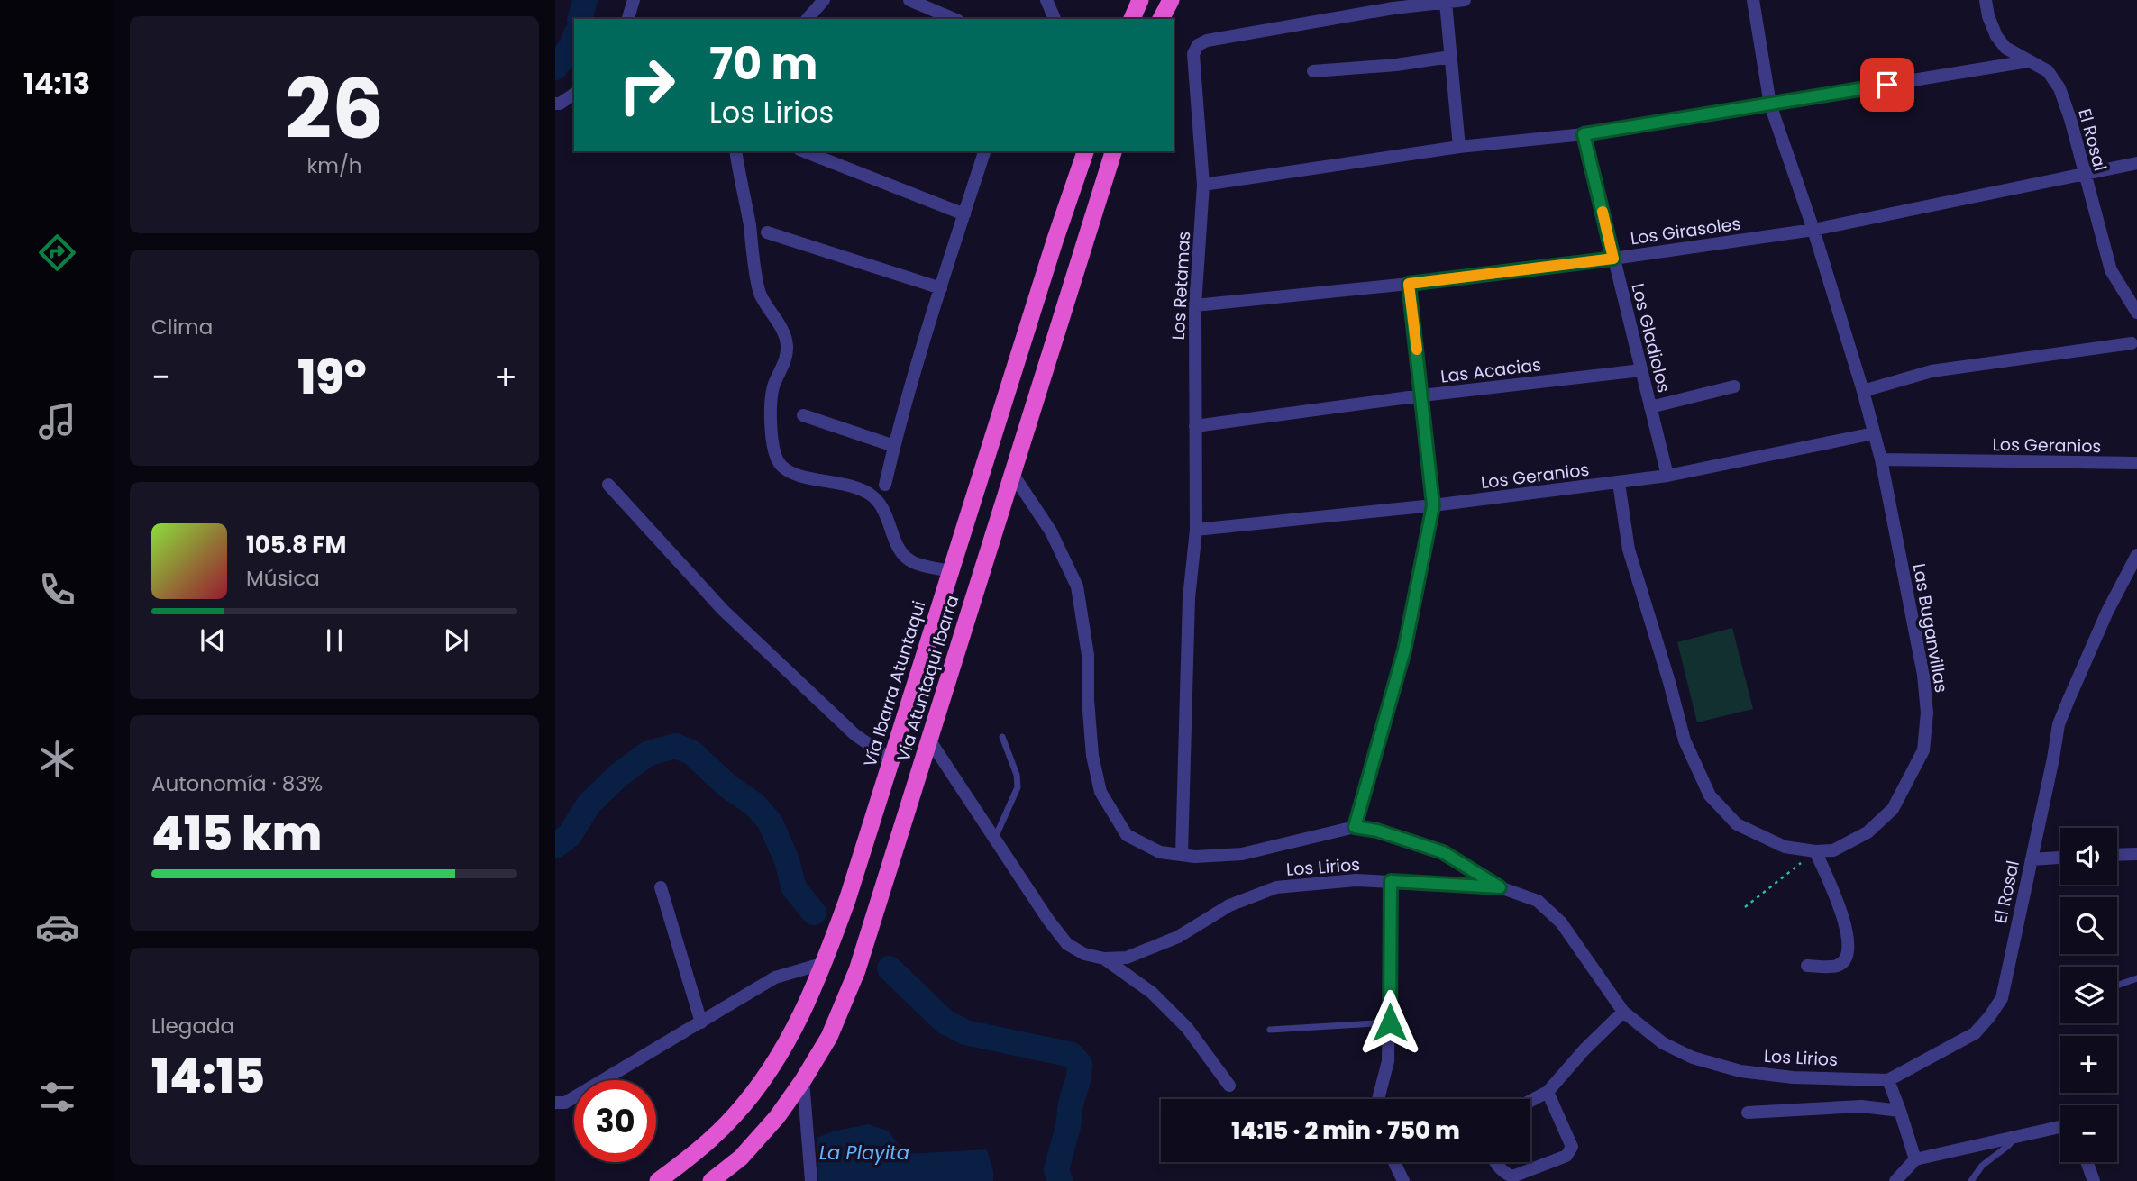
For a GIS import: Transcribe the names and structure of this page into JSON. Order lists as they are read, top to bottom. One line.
{"streets":{"highway":["Via Atuntaqui Ibarra","Vía Ibarra Atuntaqui"],"street":["El Rosal","Los Girasoles","Los Retamas","Los Gladiolos","Las Acacias","Los Geranios","Las Buganvillas","Los Lirios"]},"crossings":[["El Rosal","Los Girasoles"],["El Rosal","Los Lirios"],["Los Girasoles","Los Retamas"],["Los Girasoles","Los Gladiolos"],["Los Girasoles","Las Buganvillas"],["Los Retamas","Las Acacias"],["Los Retamas","Los Geranios"],["Los Gladiolos","Las Acacias"],["Los Gladiolos","Los Geranios"],["Los Geranios","Las Buganvillas"],["Via Atuntaqui Ibarra","Los Lirios"]],"water":["La Playita"],"page":{"tabs":"14:13","tile":[["26","km/h"],"Clima",["Autonomía · 83%","415 km"],["Llegada","14:15"]],"turn":["70 m","Los Lirios"],"heat":["−","19°","+"],"song":["105.8 FM","Música"],"map_buttons":["+","−"],"limit":"30","trip":"14:15 · 2 min · 750 m"}}
